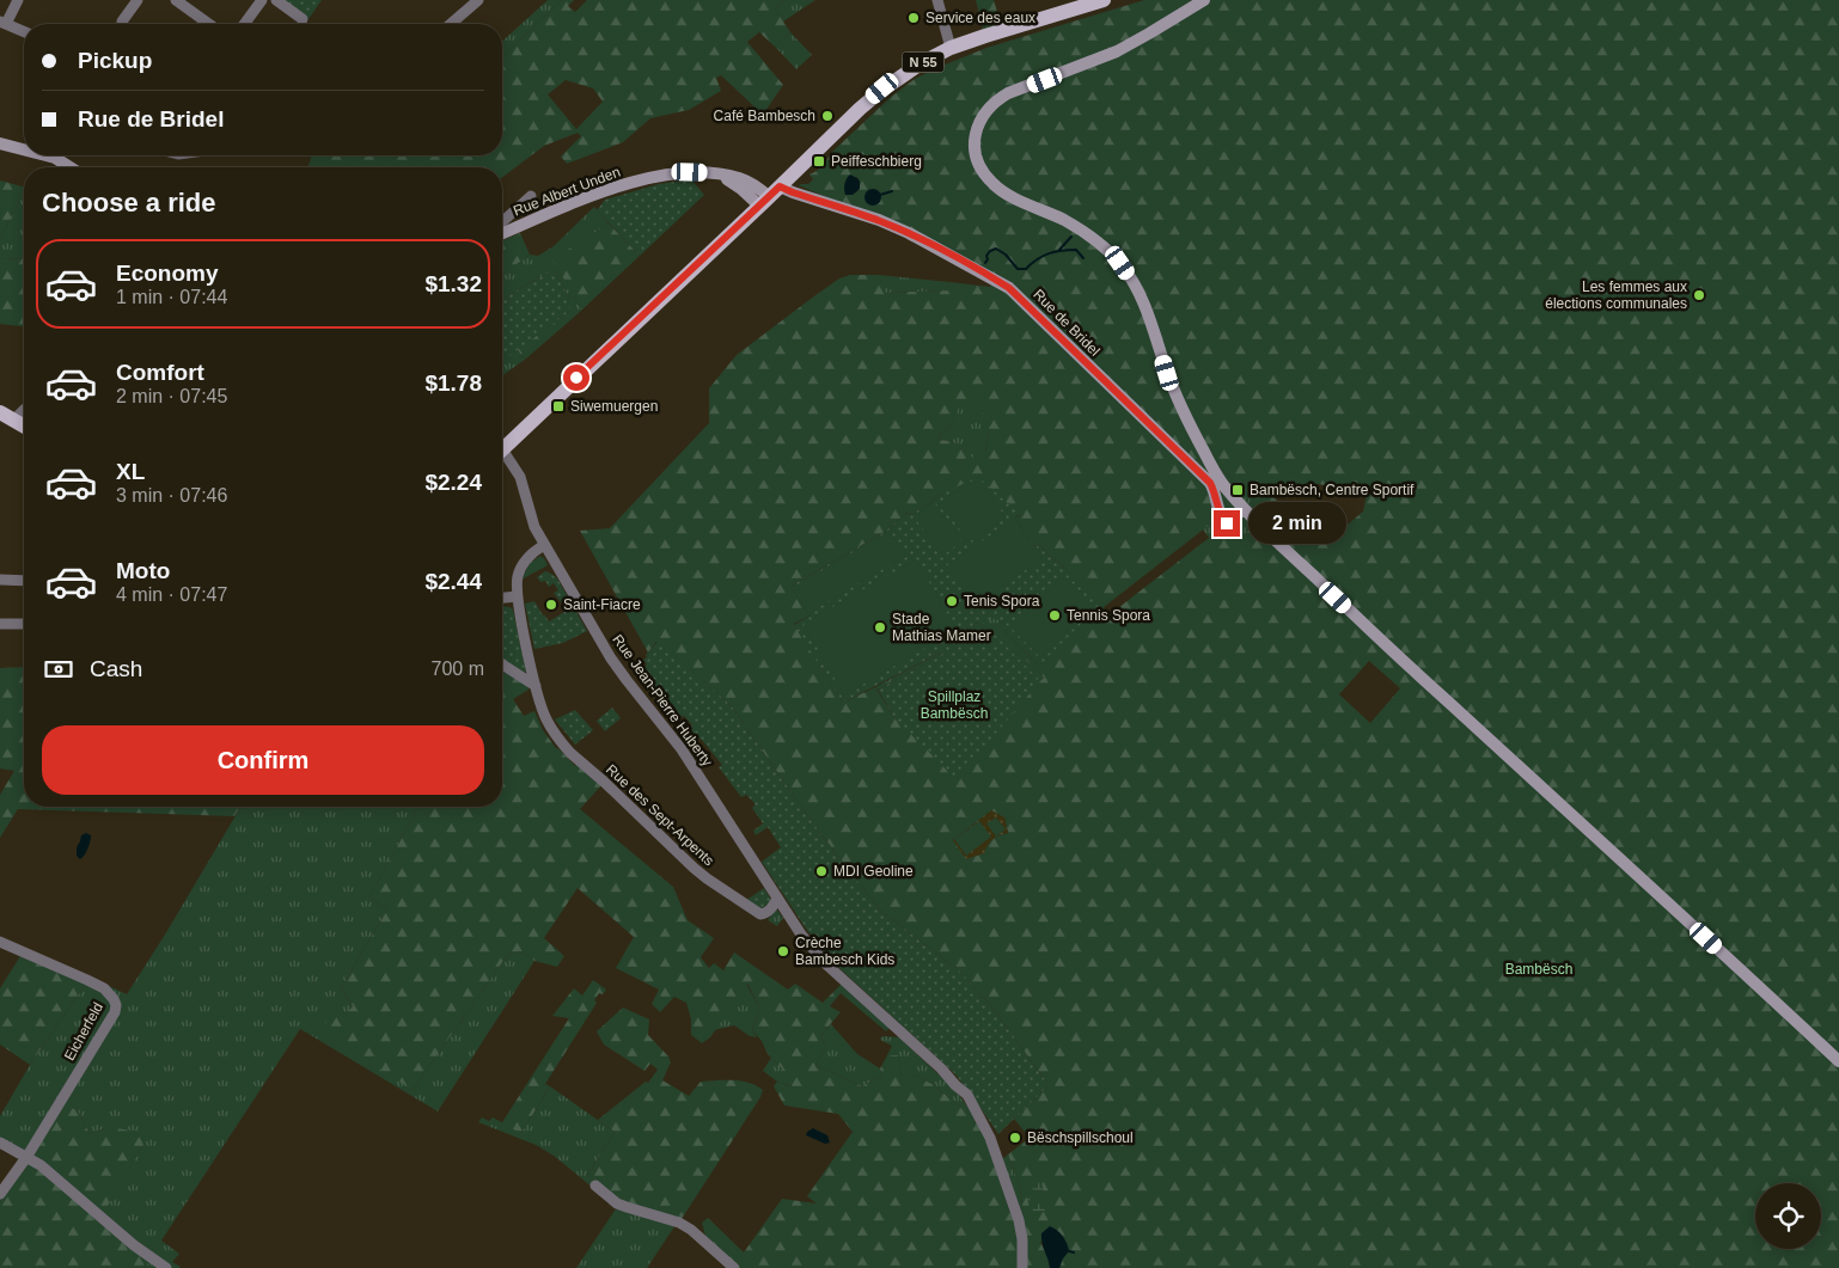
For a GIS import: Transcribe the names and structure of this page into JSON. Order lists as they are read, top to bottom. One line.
{"streets":{"main road":["N 55","Rue Albert Unden","Rue de Bridel"],"street":["Rue Jean-Pierre Huberty","Rue des Sept-Arpents","Eicherfeld"]},"crossings":[["N 55","Rue Albert Unden"],["N 55","Rue de Bridel"],["Rue Albert Unden","Rue de Bridel"],["Rue Jean-Pierre Huberty","Rue des Sept-Arpents"]],"parks":["Spillplaz Bambësch","Bambësch"],"places":{"other":["Service des eaux","Café Bambesch","Les femmes aux élections communales","Tenis Spora","Saint-Fiacre","Tennis Spora","Stade Mathias Mamer","MDI Geoline","Crèche Bambesch Kids","Bëschspillschoul"],"transit":["Peiffeschbierg","Siwemuergen","Bambësch, Centre Sportif"]},"page":{"banner":["Pickup","Rue de Bridel"],"heading":"Choose a ride","list":[{"name":"Economy","note":"1 min · 07:44","value":"$1.32"},{"name":"Comfort","note":"2 min · 07:45","value":"$1.78"},{"name":"XL","note":"3 min · 07:46","value":"$2.24"},{"name":"Moto","note":"4 min · 07:47","value":"$2.44"}],"bubble":"2 min","pay":["Cash","700 m"],"buttons":"Confirm"}}
